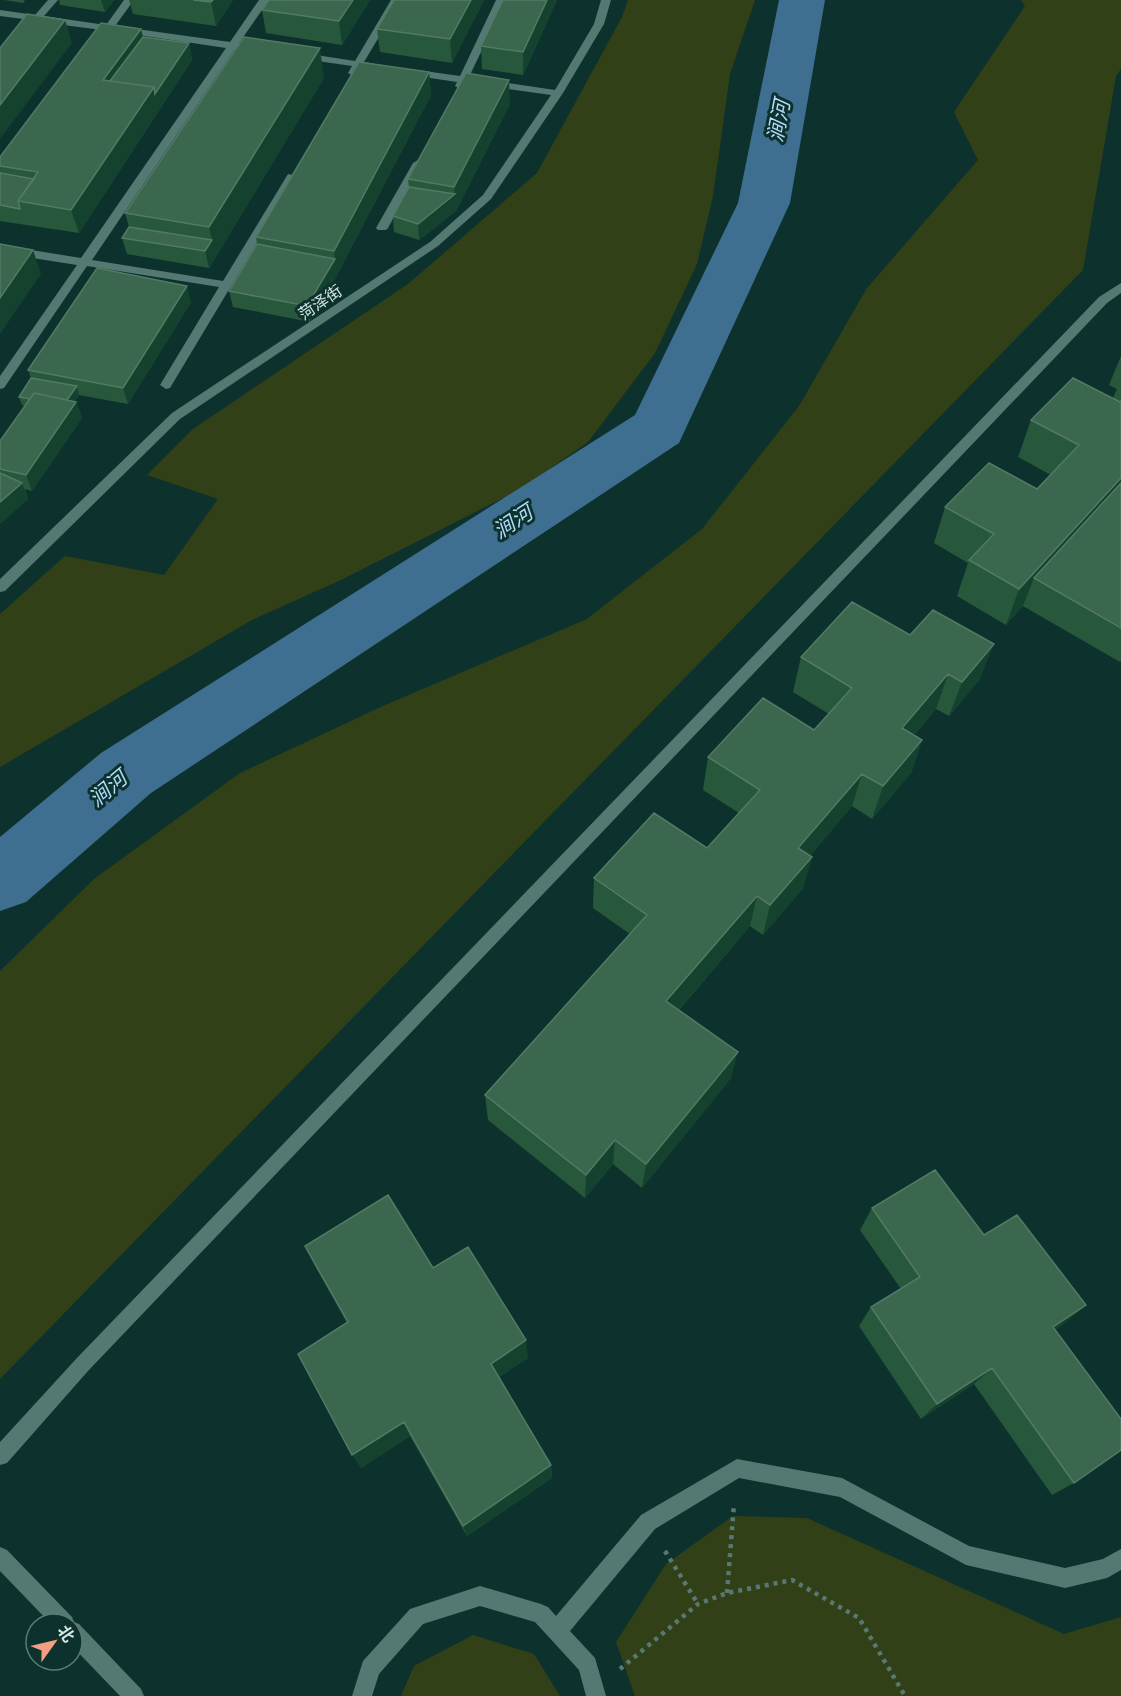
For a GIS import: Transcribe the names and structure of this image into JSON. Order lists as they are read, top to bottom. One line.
{"streets":{"street":["菏泽街"]},"water":["涧河"],"north":"top right"}
